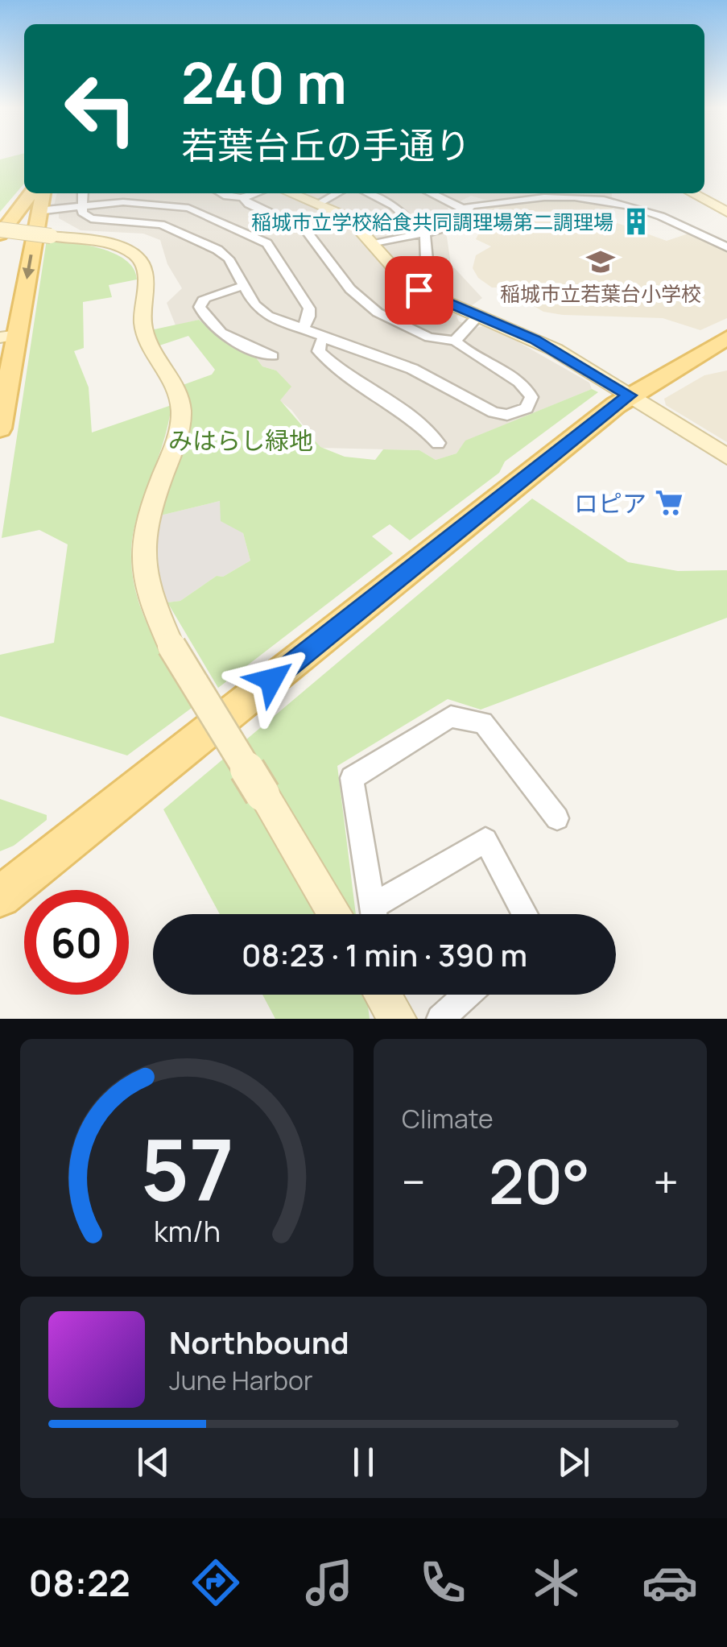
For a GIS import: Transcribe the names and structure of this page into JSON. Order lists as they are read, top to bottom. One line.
{"parks":["みはらし緑地"],"places":{"building":["稲城市立学校給食共同調理場第二調理場"],"school or university":["稲城市立若葉台小学校"],"supermarket":["ロピア"]},"page":{"turn":["240 m","若葉台丘の手通り"],"limit":"60","trip":"08:23 · 1 min · 390 m","tile":"Climate","heat":["−","20°","+"],"song":["Northbound","June Harbor"],"tabs":"08:22","gauge":["57","km/h"]}}
